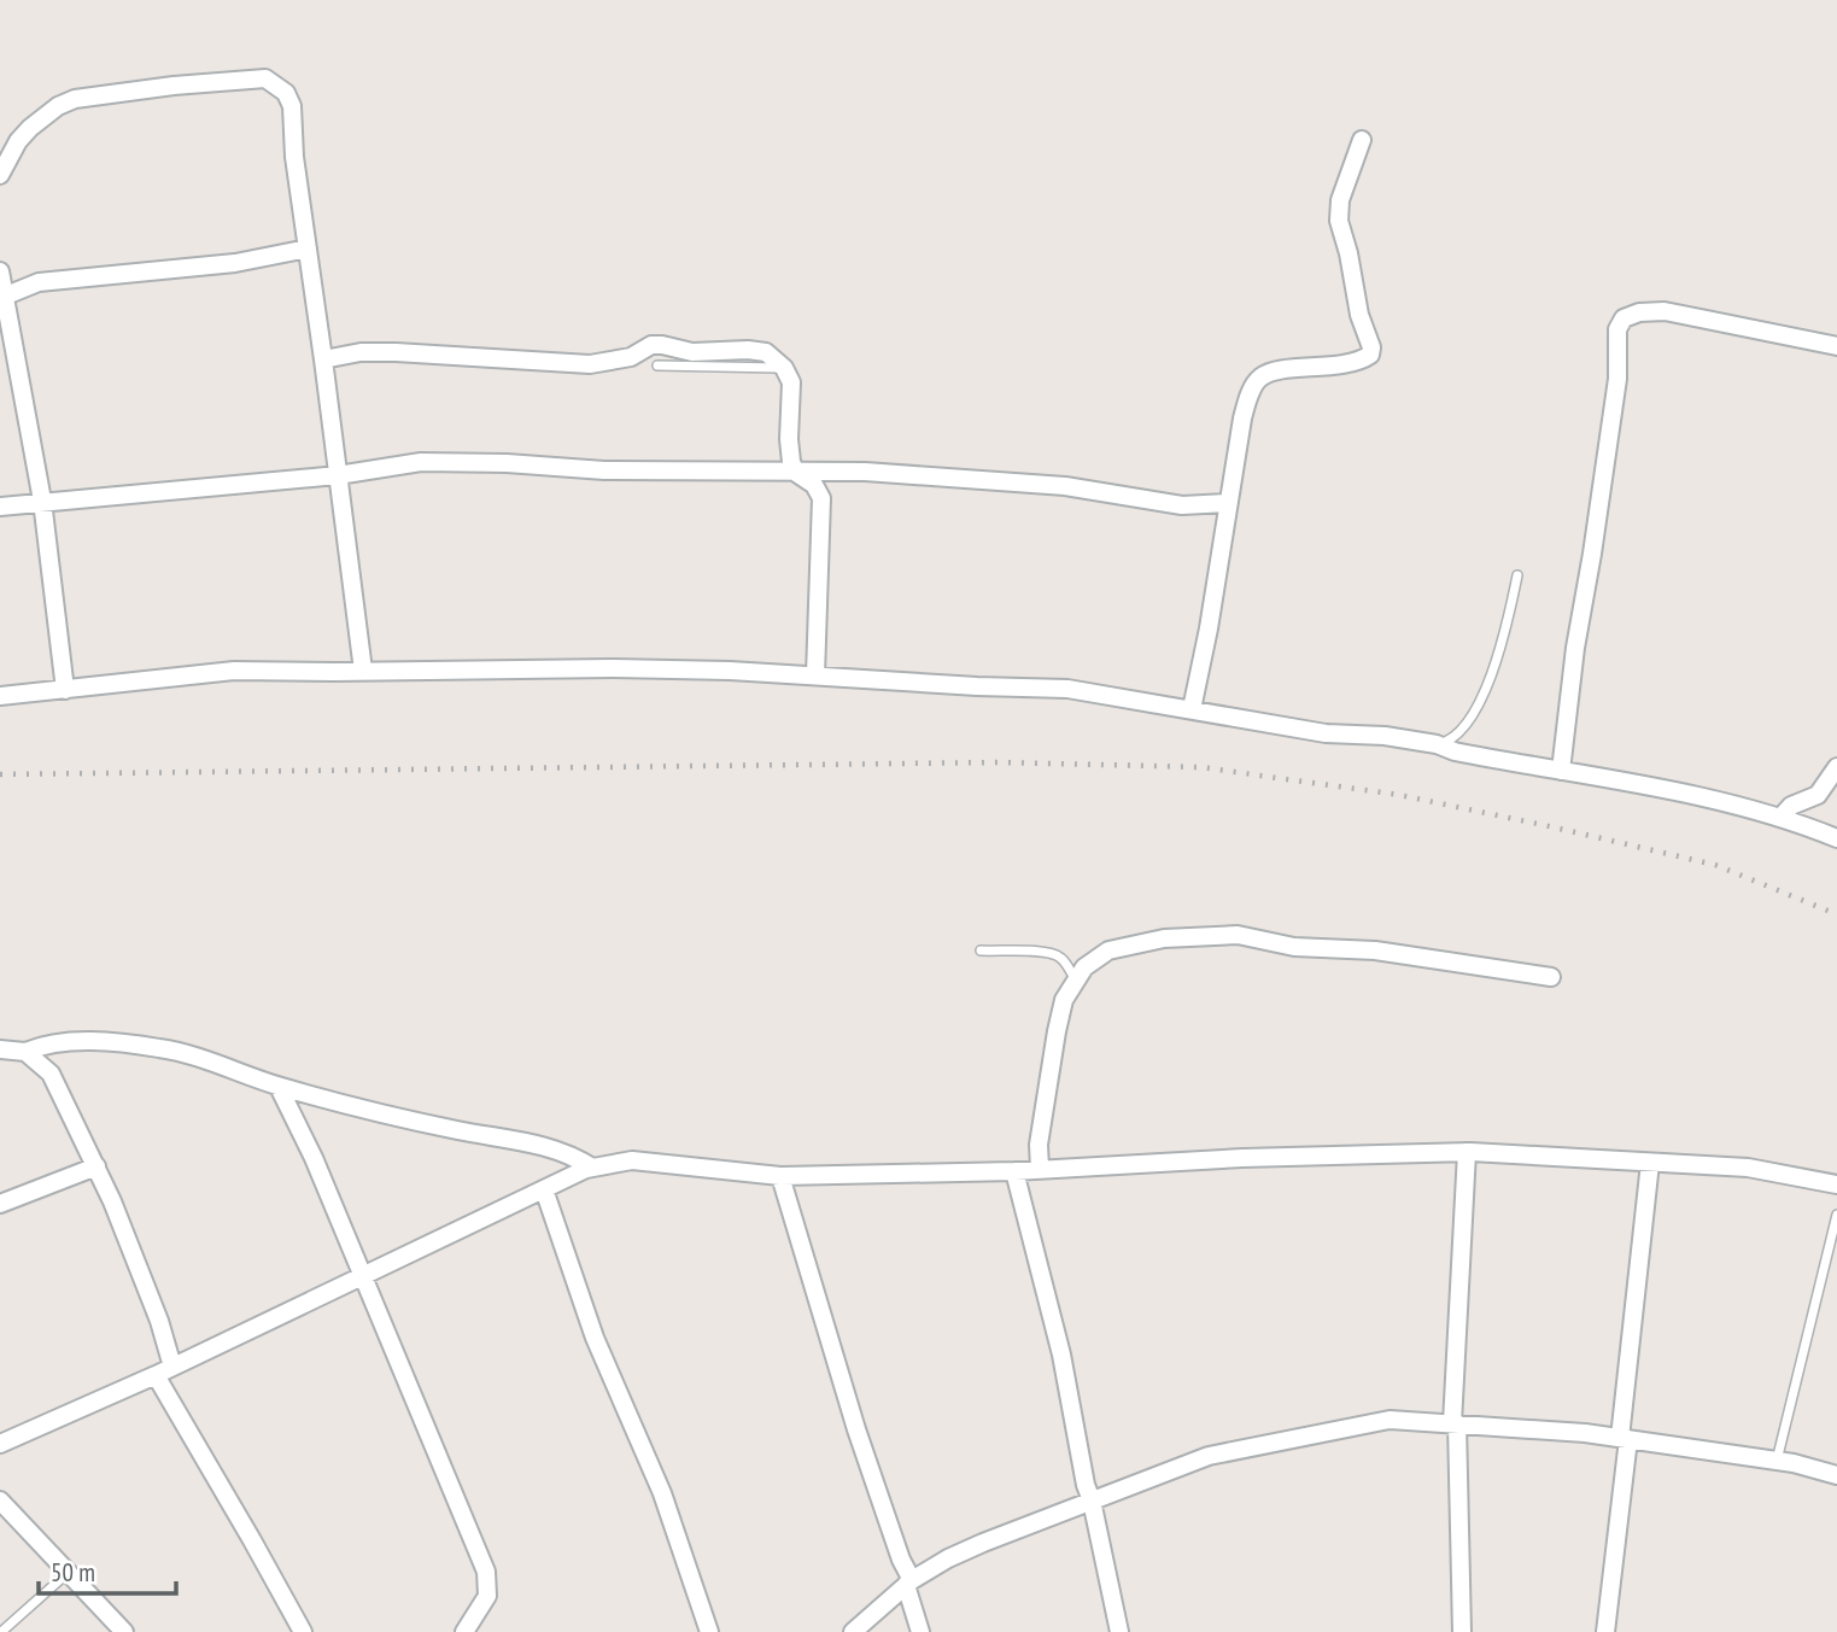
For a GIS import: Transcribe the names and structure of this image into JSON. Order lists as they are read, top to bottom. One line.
{"scale_bar":"50 m"}
